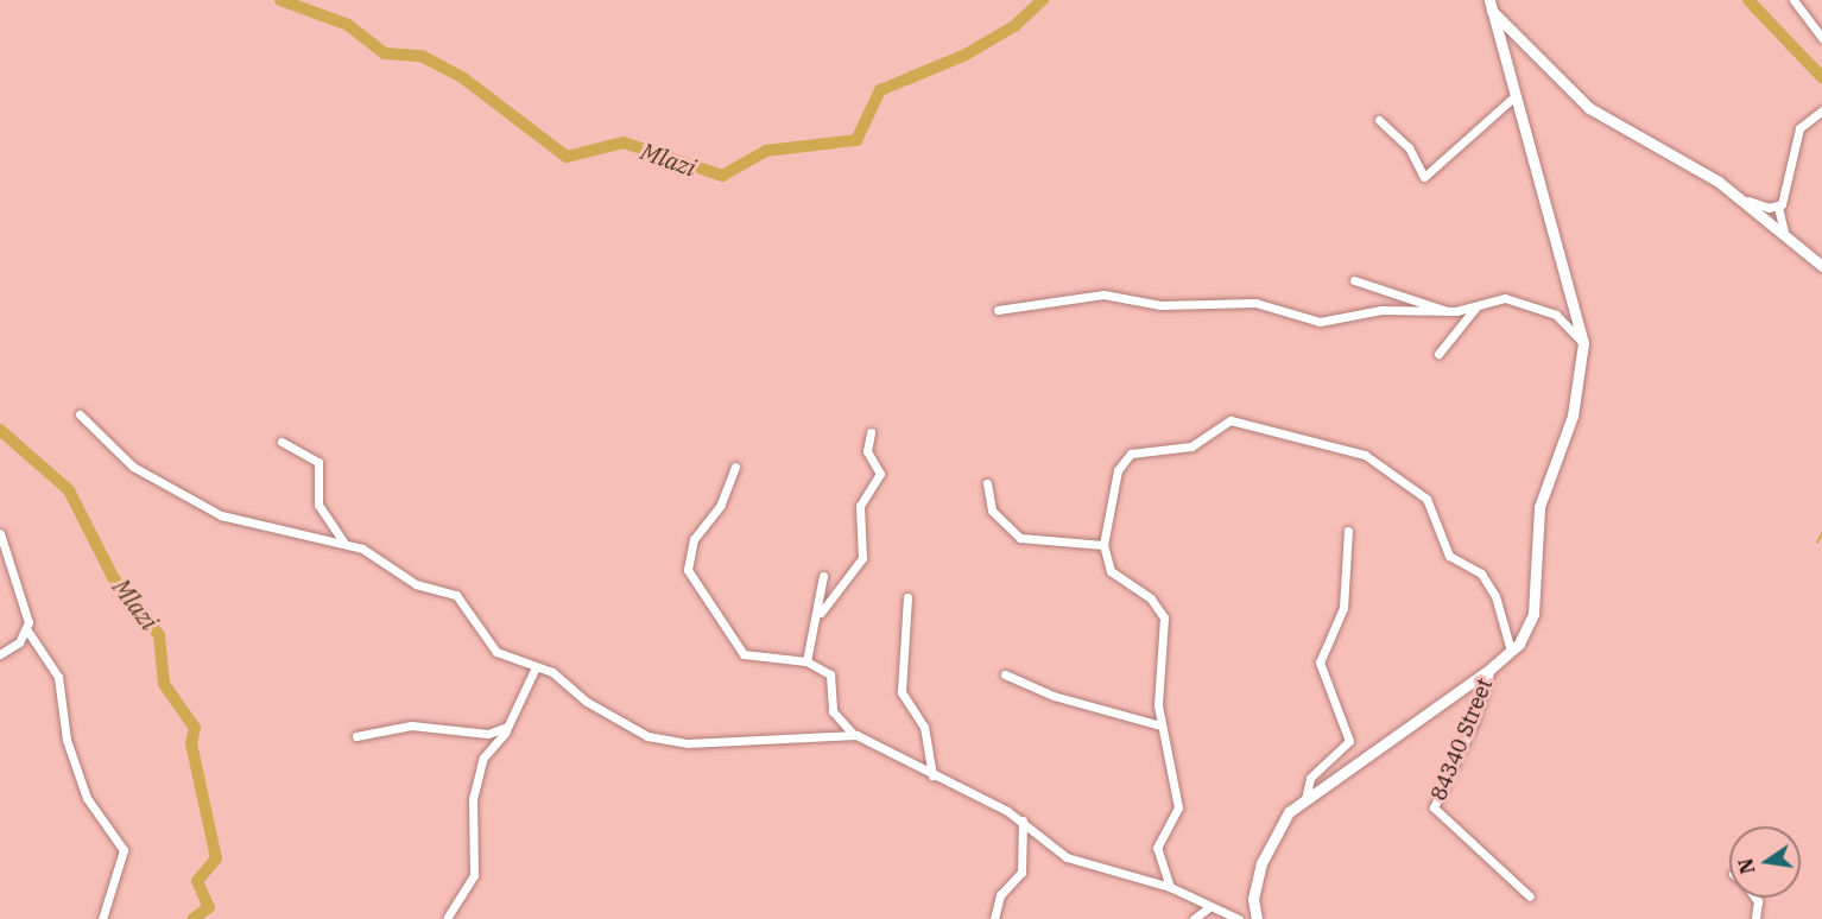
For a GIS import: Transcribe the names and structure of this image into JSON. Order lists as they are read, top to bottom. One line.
{"streets":{"street":["84340 Street"]},"water":["Mlazi"],"north":"left"}
